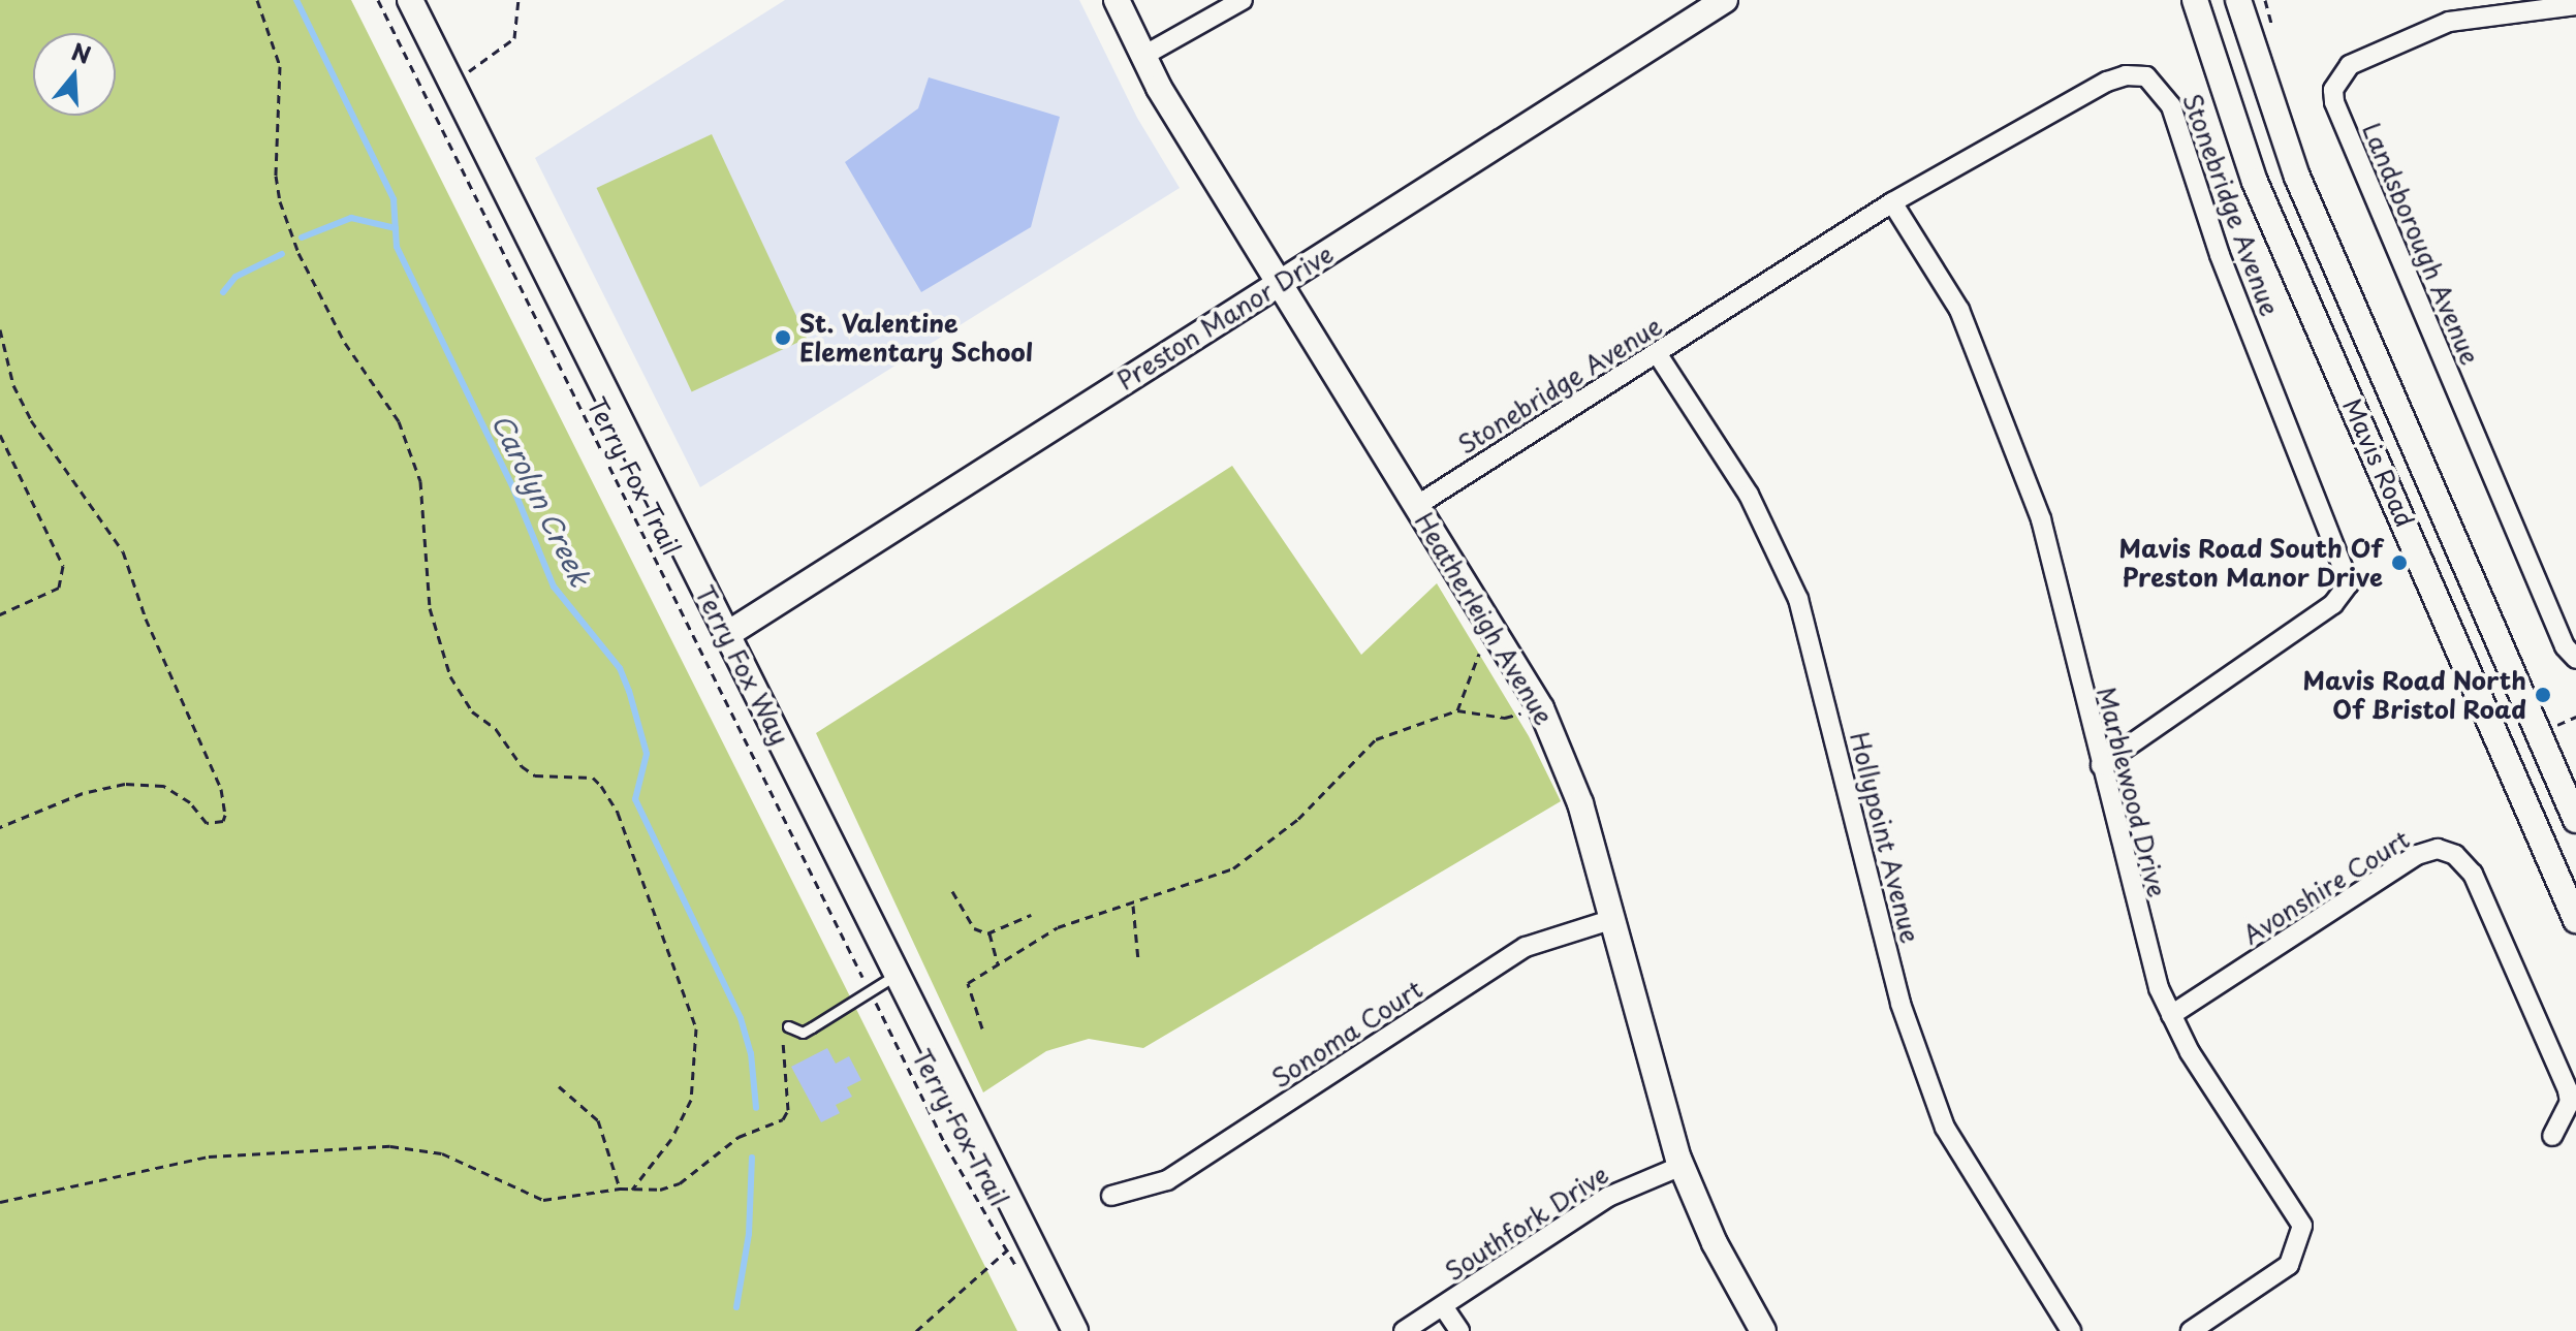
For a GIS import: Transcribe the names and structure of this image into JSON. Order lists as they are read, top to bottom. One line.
{"streets":{"street":["Stonebridge Avenue","Landsborough Avenue","Preston Manor Drive","Mavis Road","Heatherleigh Avenue","Terry Fox Way","Marblewood Drive","Hollypoint Avenue","Avonshire Court","Sonoma Court","Southfork Drive"],"path":["Terry Fox Trail"]},"crossings":[["Stonebridge Avenue","Heatherleigh Avenue"],["Stonebridge Avenue","Marblewood Drive"],["Stonebridge Avenue","Hollypoint Avenue"],["Preston Manor Drive","Heatherleigh Avenue"],["Preston Manor Drive","Terry Fox Way"],["Heatherleigh Avenue","Sonoma Court"],["Heatherleigh Avenue","Southfork Drive"],["Marblewood Drive","Avonshire Court"]],"water":["Carolyn Creek"],"places":["St. Valentine Elementary School","Mavis Road South Of Preston Manor Drive","Mavis Road North Of Bristol Road"],"north":"top"}
